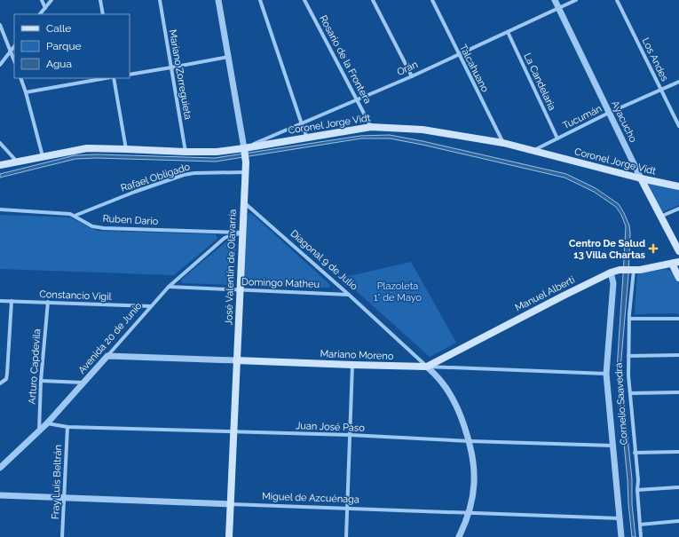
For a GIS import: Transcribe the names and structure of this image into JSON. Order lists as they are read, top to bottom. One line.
{"streets":{"main road":["Ayacucho","Coronel Jorge Vidt","José Valentín de Olavarría","Manuel Alberti","Mariano Moreno"],"street":["Rosario de la Frontera","Los Andes","Orán","Talcahuano","Mariano Zorreguieta","La Candelaria","Tucumán","Rafael Obligado","Ruben Dario","Diagonal 9 de Julio","Domingo Matheu","Constancio Vigil","Avenida 20 de Junio","Arturo Capdevila","Cornelio Saavedra","Juan José Paso","Fray Luis Beltrán","Miguel de Azcuénaga"]},"crossings":[["Rosario de la Frontera","Orán"],["Rosario de la Frontera","Coronel Jorge Vidt"],["Los Andes","Tucumán"],["Orán","Talcahuano"],["Orán","La Candelaria"],["Orán","Ayacucho"],["Orán","Coronel Jorge Vidt"],["Orán","José Valentín de Olavarría"],["Talcahuano","Coronel Jorge Vidt"],["Mariano Zorreguieta","Coronel Jorge Vidt"],["La Candelaria","Tucumán"],["Tucumán","Ayacucho"],["Tucumán","Coronel Jorge Vidt"],["Ayacucho","Coronel Jorge Vidt"],["Coronel Jorge Vidt","José Valentín de Olavarría"],["Rafael Obligado","Ruben Dario"],["Rafael Obligado","José Valentín de Olavarría"],["Ruben Dario","José Valentín de Olavarría"],["Ruben Dario","Avenida 20 de Junio"],["Diagonal 9 de Julio","José Valentín de Olavarría"],["Diagonal 9 de Julio","Domingo Matheu"],["Diagonal 9 de Julio","Manuel Alberti"],["Diagonal 9 de Julio","Mariano Moreno"],["Diagonal 9 de Julio","Juan José Paso"],["Diagonal 9 de Julio","Miguel de Azcuénaga"],["José Valentín de Olavarría","Domingo Matheu"],["José Valentín de Olavarría","Avenida 20 de Junio"],["José Valentín de Olavarría","Mariano Moreno"],["José Valentín de Olavarría","Juan José Paso"],["José Valentín de Olavarría","Miguel de Azcuénaga"],["Domingo Matheu","Avenida 20 de Junio"],["Manuel Alberti","Mariano Moreno"],["Manuel Alberti","Cornelio Saavedra"],["Constancio Vigil","Avenida 20 de Junio"],["Constancio Vigil","Arturo Capdevila"],["Avenida 20 de Junio","Mariano Moreno"],["Avenida 20 de Junio","Arturo Capdevila"],["Avenida 20 de Junio","Juan José Paso"],["Mariano Moreno","Cornelio Saavedra"],["Cornelio Saavedra","Juan José Paso"],["Cornelio Saavedra","Miguel de Azcuénaga"],["Juan José Paso","Fray Luis Beltrán"],["Fray Luis Beltrán","Miguel de Azcuénaga"]],"parks":["Plazoleta 1° de Mayo"],"places":{"health":["Centro De Salud 13 Villa Chartas"]},"legend":["Calle","Parque","Agua"]}
